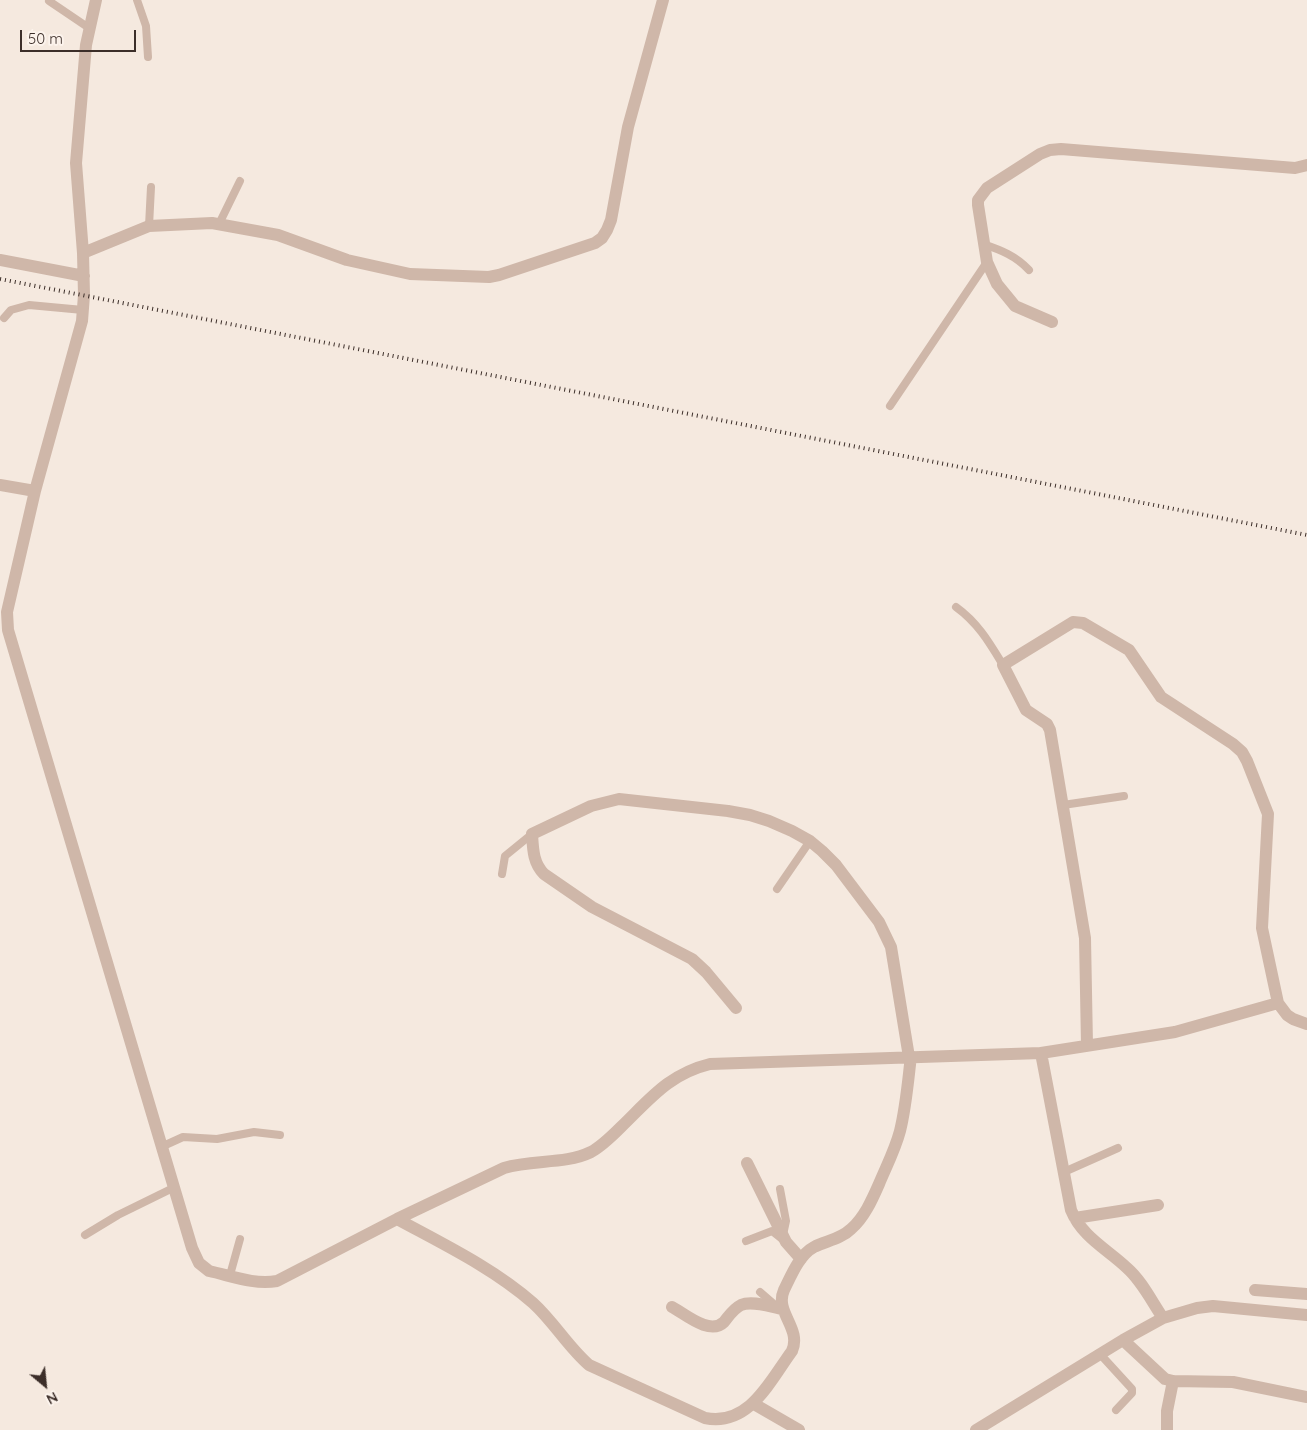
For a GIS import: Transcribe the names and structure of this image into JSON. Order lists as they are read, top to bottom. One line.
{"scale_bar":"50 m","north":"bottom right"}
